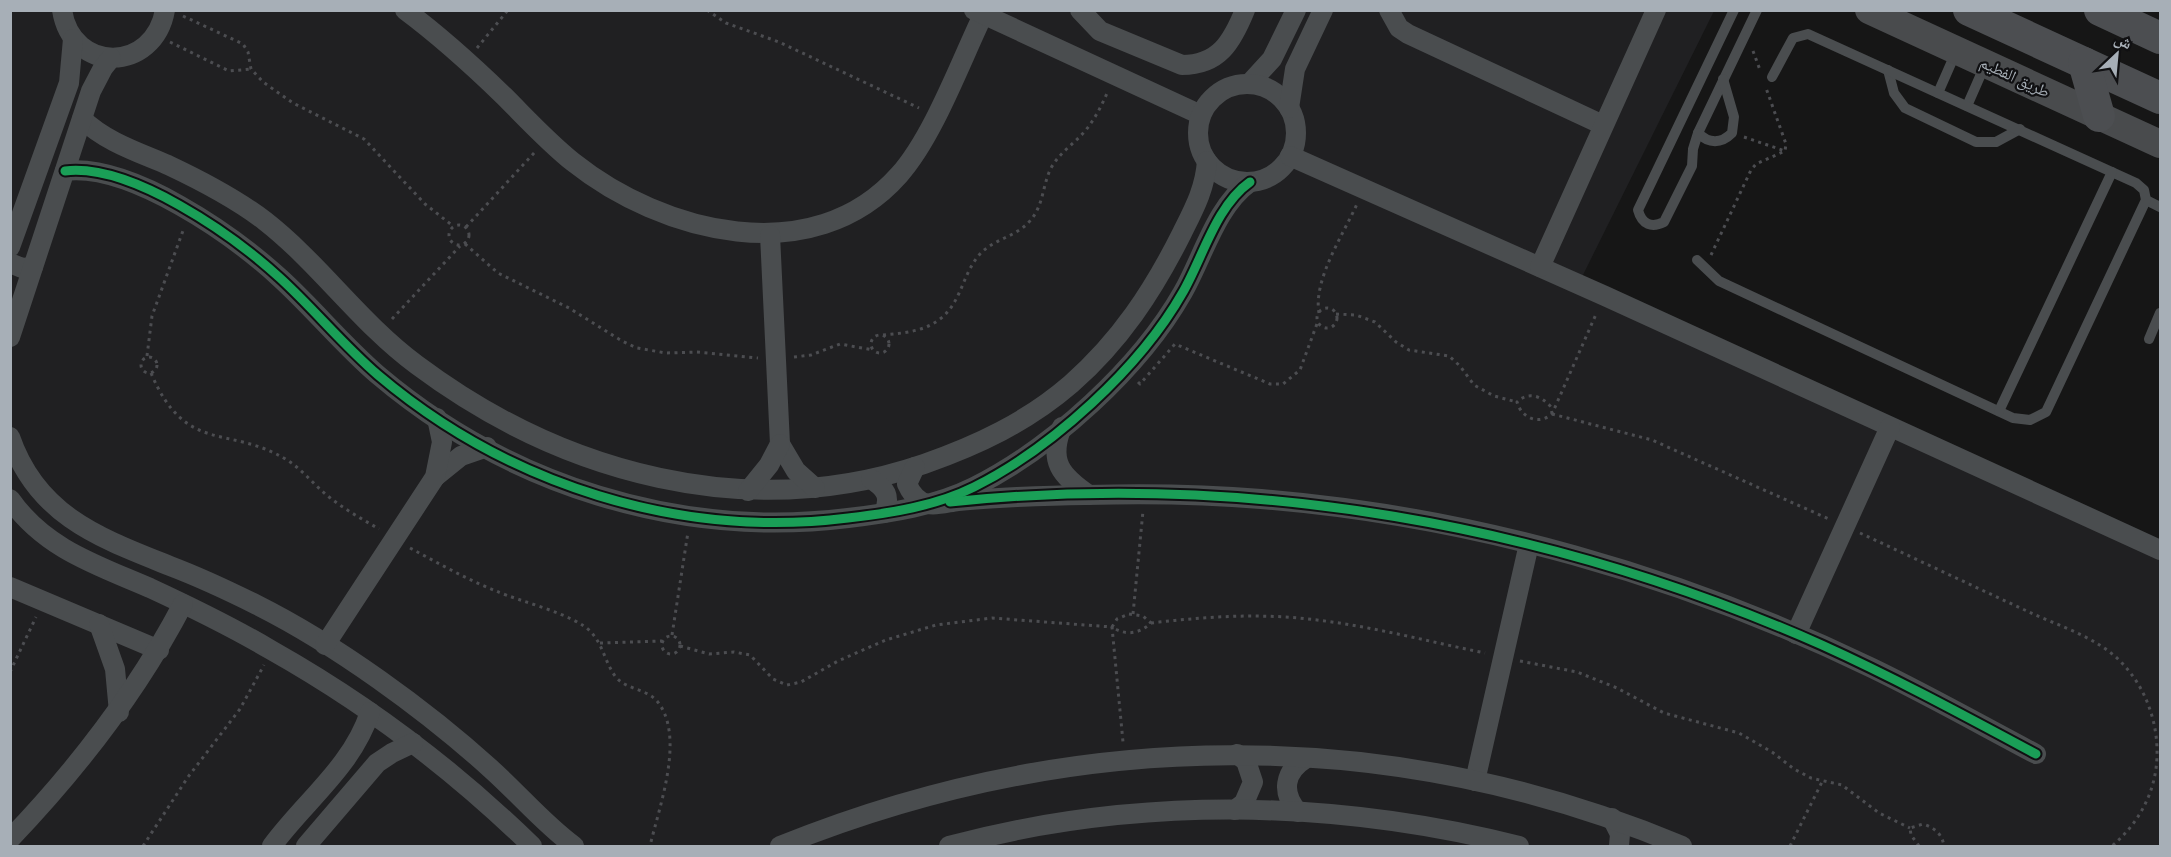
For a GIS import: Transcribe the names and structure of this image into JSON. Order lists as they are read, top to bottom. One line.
{"streets":{"street":["طريق الفطيم"]},"north":"top right"}
